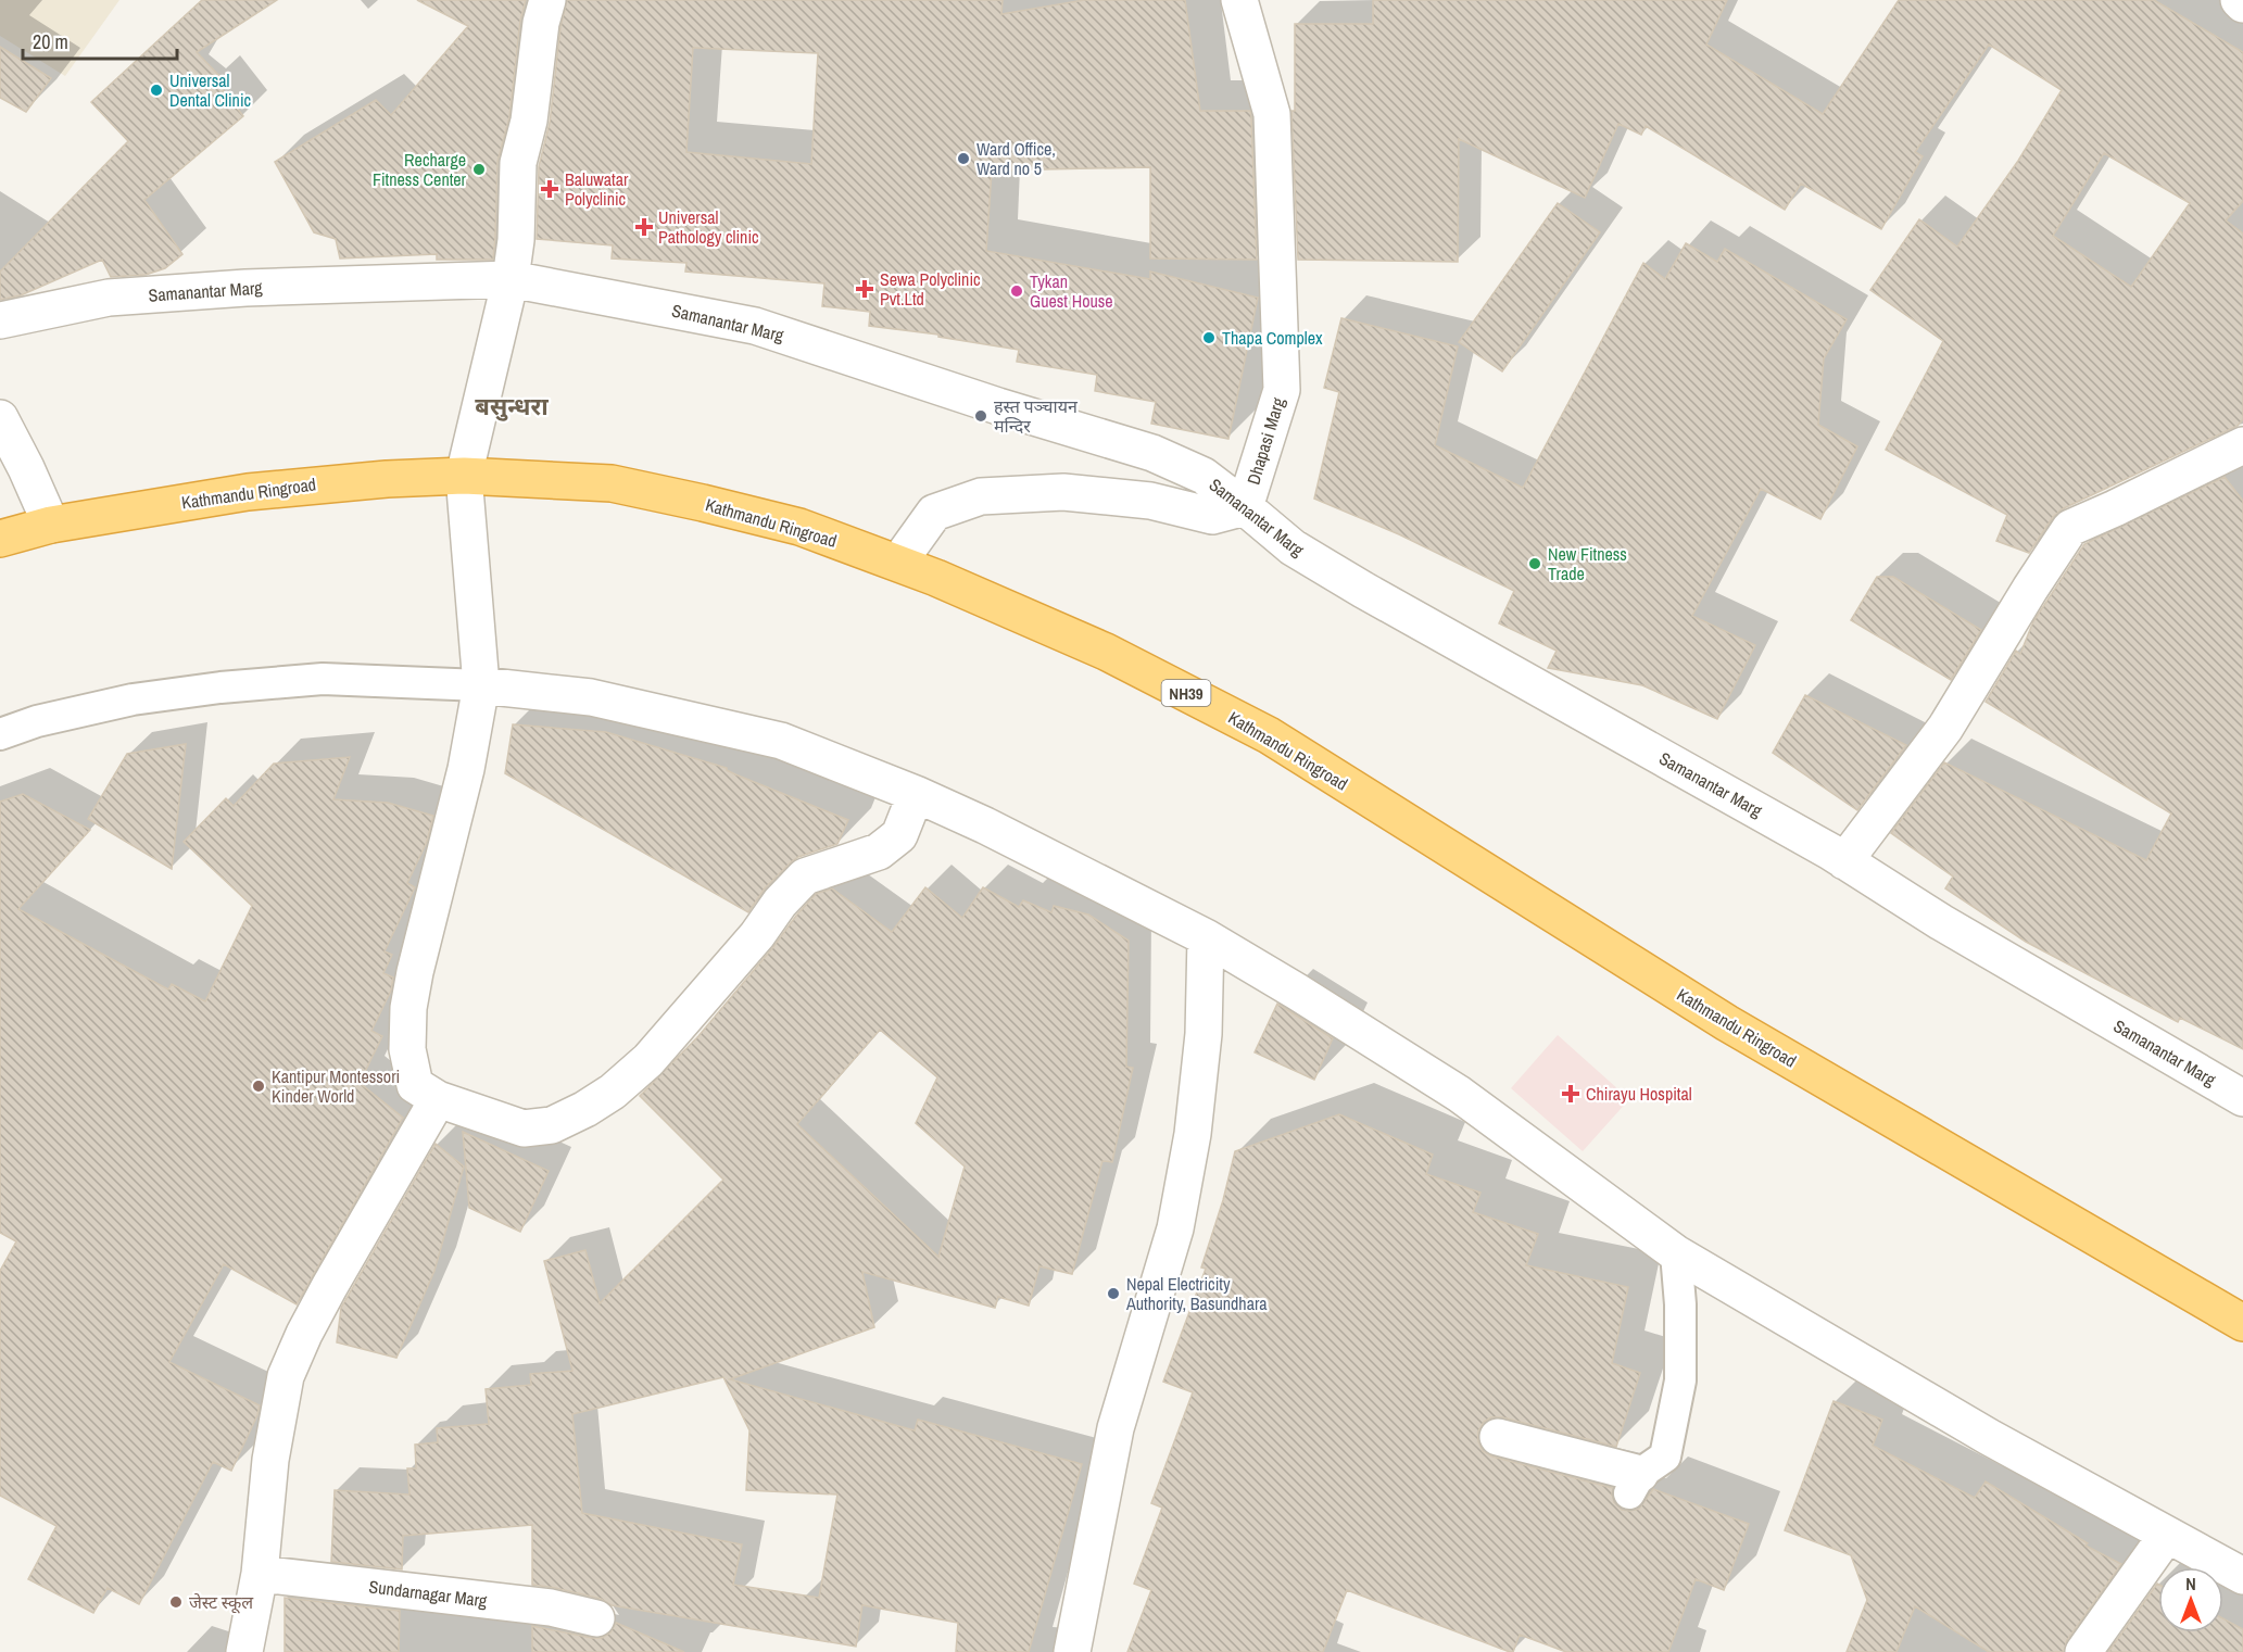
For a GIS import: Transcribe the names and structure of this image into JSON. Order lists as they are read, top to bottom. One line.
{"streets":{"highway":["Kathmandu Ringroad","NH39"],"street":["Samanantar Marg","Dhapasi Marg","Sundarnagar Marg"]},"crossings":[["Samanantar Marg","Dhapasi Marg"],["Dhapasi Marg","Kathmandu Ringroad"]],"districts":["बसुन्धरा"],"places":{"other":["Universal Dental Clinic","Ward Office, Ward no 5","Recharge Fitness Center","Tykan Guest House","Thapa Complex","हस्त पञ्चायन मन्दिर","New Fitness Trade","Kantipur Montessori Kinder World","Nepal Electricity Authority, Basundhara","जेस्ट स्कूल"],"health":["Baluwatar Polyclinic","Universal Pathology clinic","Sewa Polyclinic Pvt.Ltd","Chirayu Hospital"]},"scale_bar":"20 m","north":"top"}
